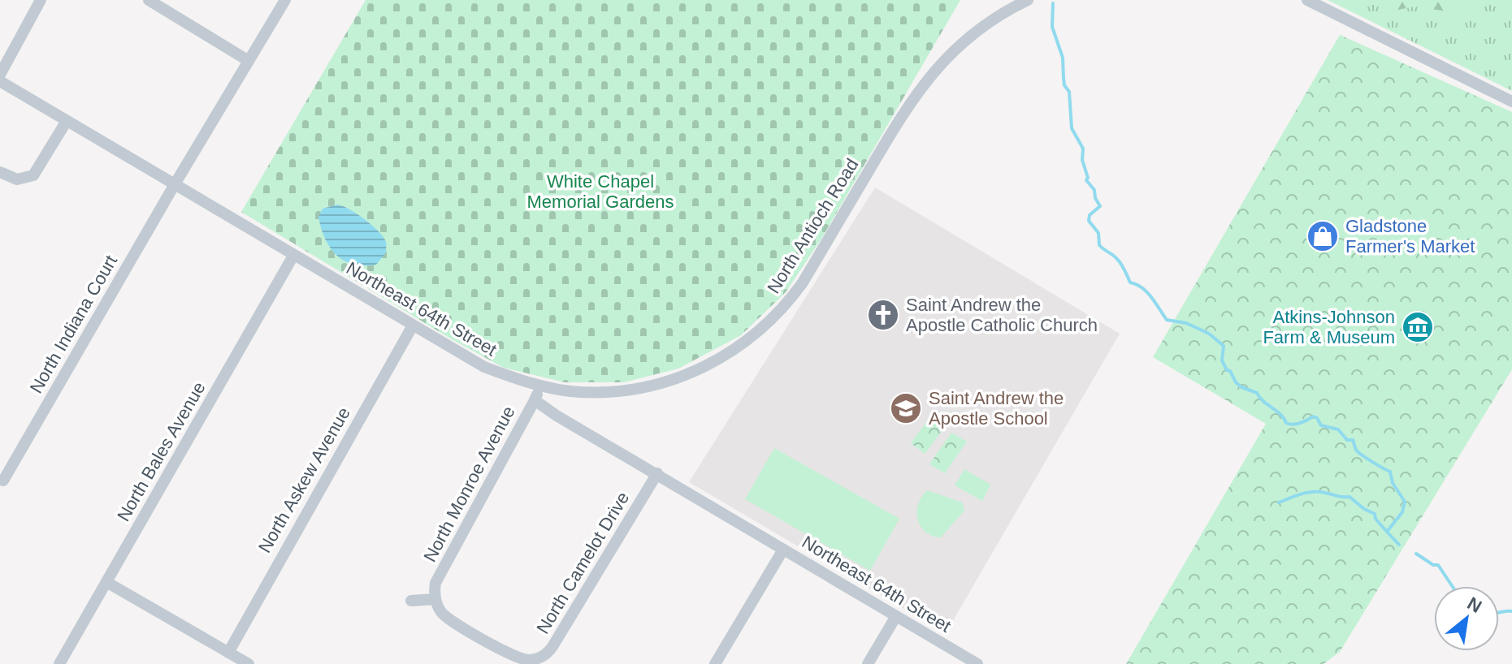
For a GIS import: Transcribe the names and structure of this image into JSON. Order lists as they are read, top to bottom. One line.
{"streets":{"street":["North Antioch Road","Northeast 64th Street","North Indiana Court","North Bales Avenue","North Askew Avenue","North Monroe Avenue","North Camelot Drive"]},"crossings":[["North Antioch Road","Northeast 64th Street"],["Northeast 64th Street","North Indiana Court"],["Northeast 64th Street","North Bales Avenue"],["Northeast 64th Street","North Askew Avenue"],["Northeast 64th Street","North Monroe Avenue"],["Northeast 64th Street","North Camelot Drive"]],"parks":["White Chapel Memorial Gardens"],"places":{"shop":["Gladstone Farmer's Market"],"church":["Saint Andrew the Apostle Catholic Church"],"museum":["Atkins-Johnson Farm & Museum"],"school or university":["Saint Andrew the Apostle School"]},"north":"top right"}
